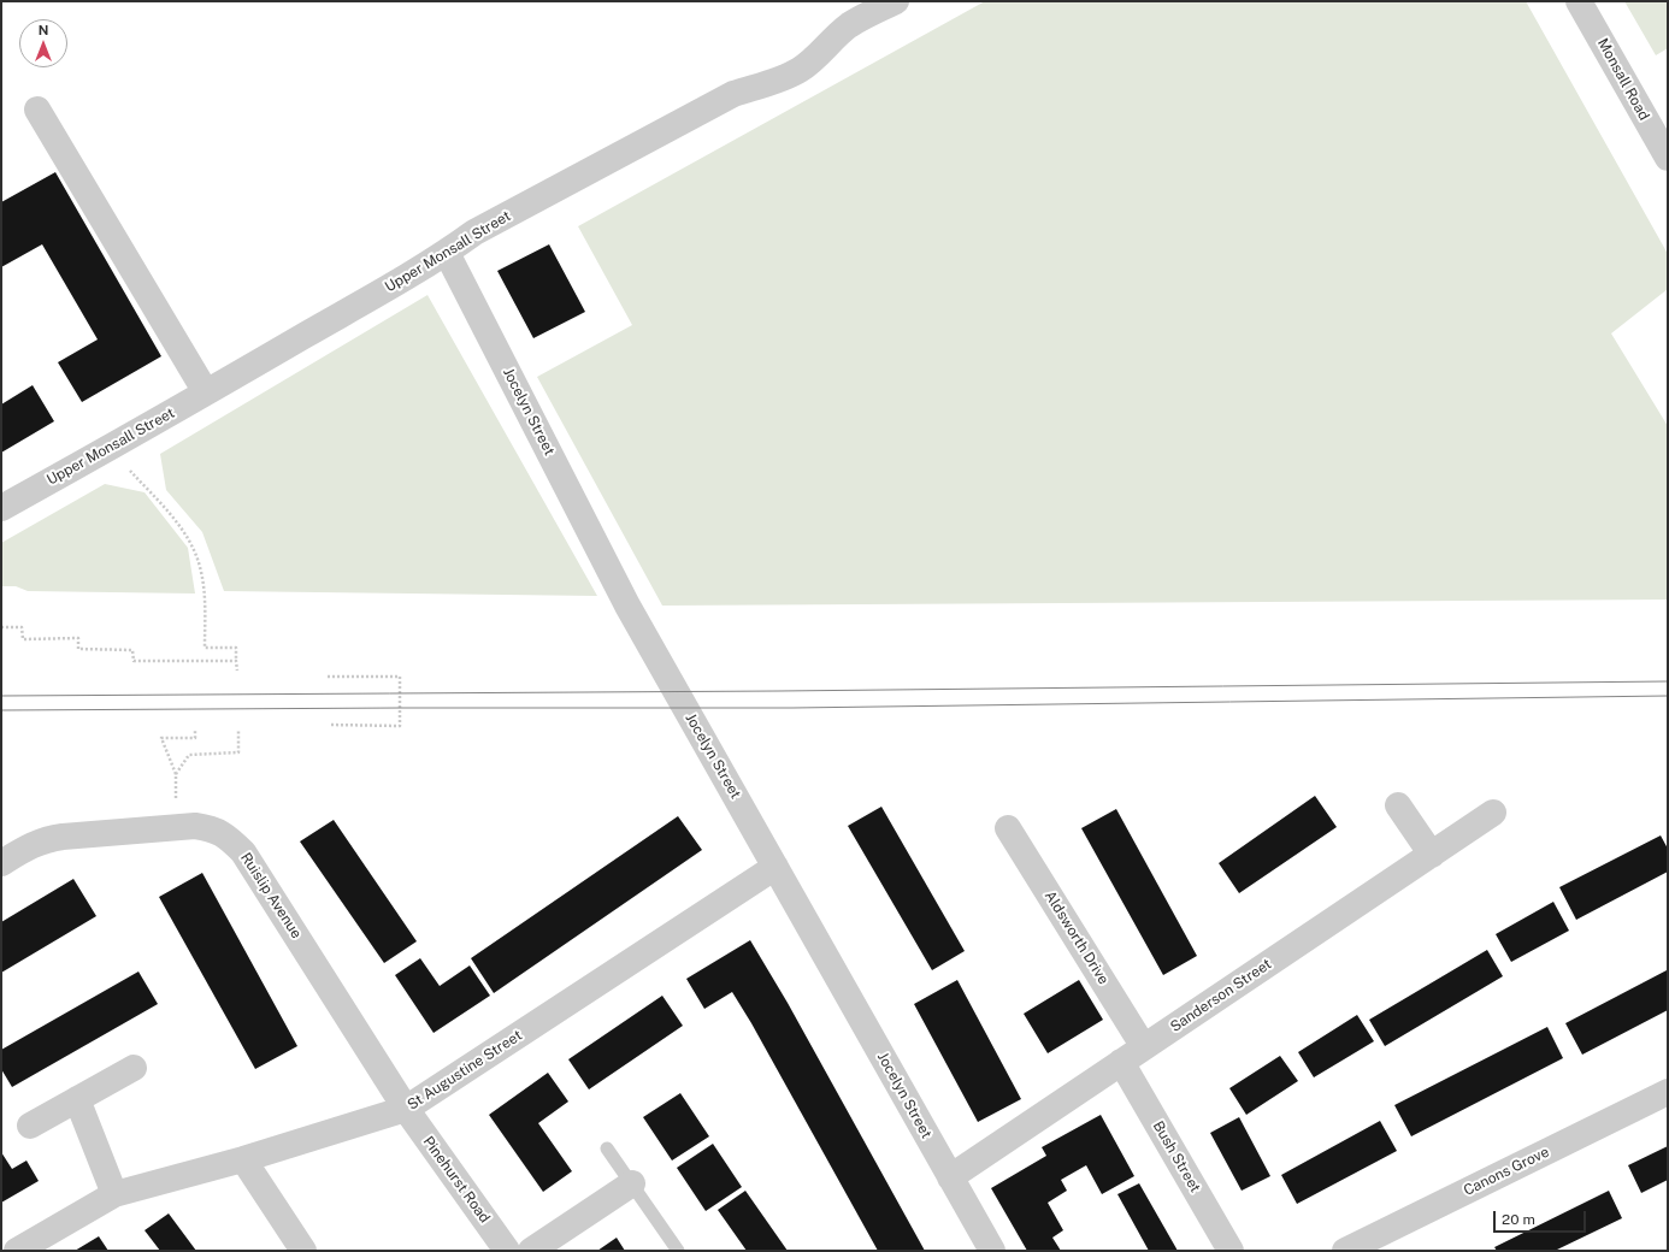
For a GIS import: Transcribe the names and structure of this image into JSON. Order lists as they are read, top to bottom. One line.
{"streets":{"street":["Monsall Road","Upper Monsall Street","Jocelyn Street","Ruislip Avenue","Aldsworth Drive","Sanderson Street","St Augustine Street","Bush Street","Canons Grove","Pinehurst Road"]},"crossings":[["Upper Monsall Street","Jocelyn Street"],["Jocelyn Street","Sanderson Street"],["Jocelyn Street","St Augustine Street"],["Ruislip Avenue","St Augustine Street"],["Ruislip Avenue","Pinehurst Road"],["Aldsworth Drive","Sanderson Street"],["Sanderson Street","Bush Street"],["St Augustine Street","Pinehurst Road"]],"scale_bar":"20 m","north":"top"}
